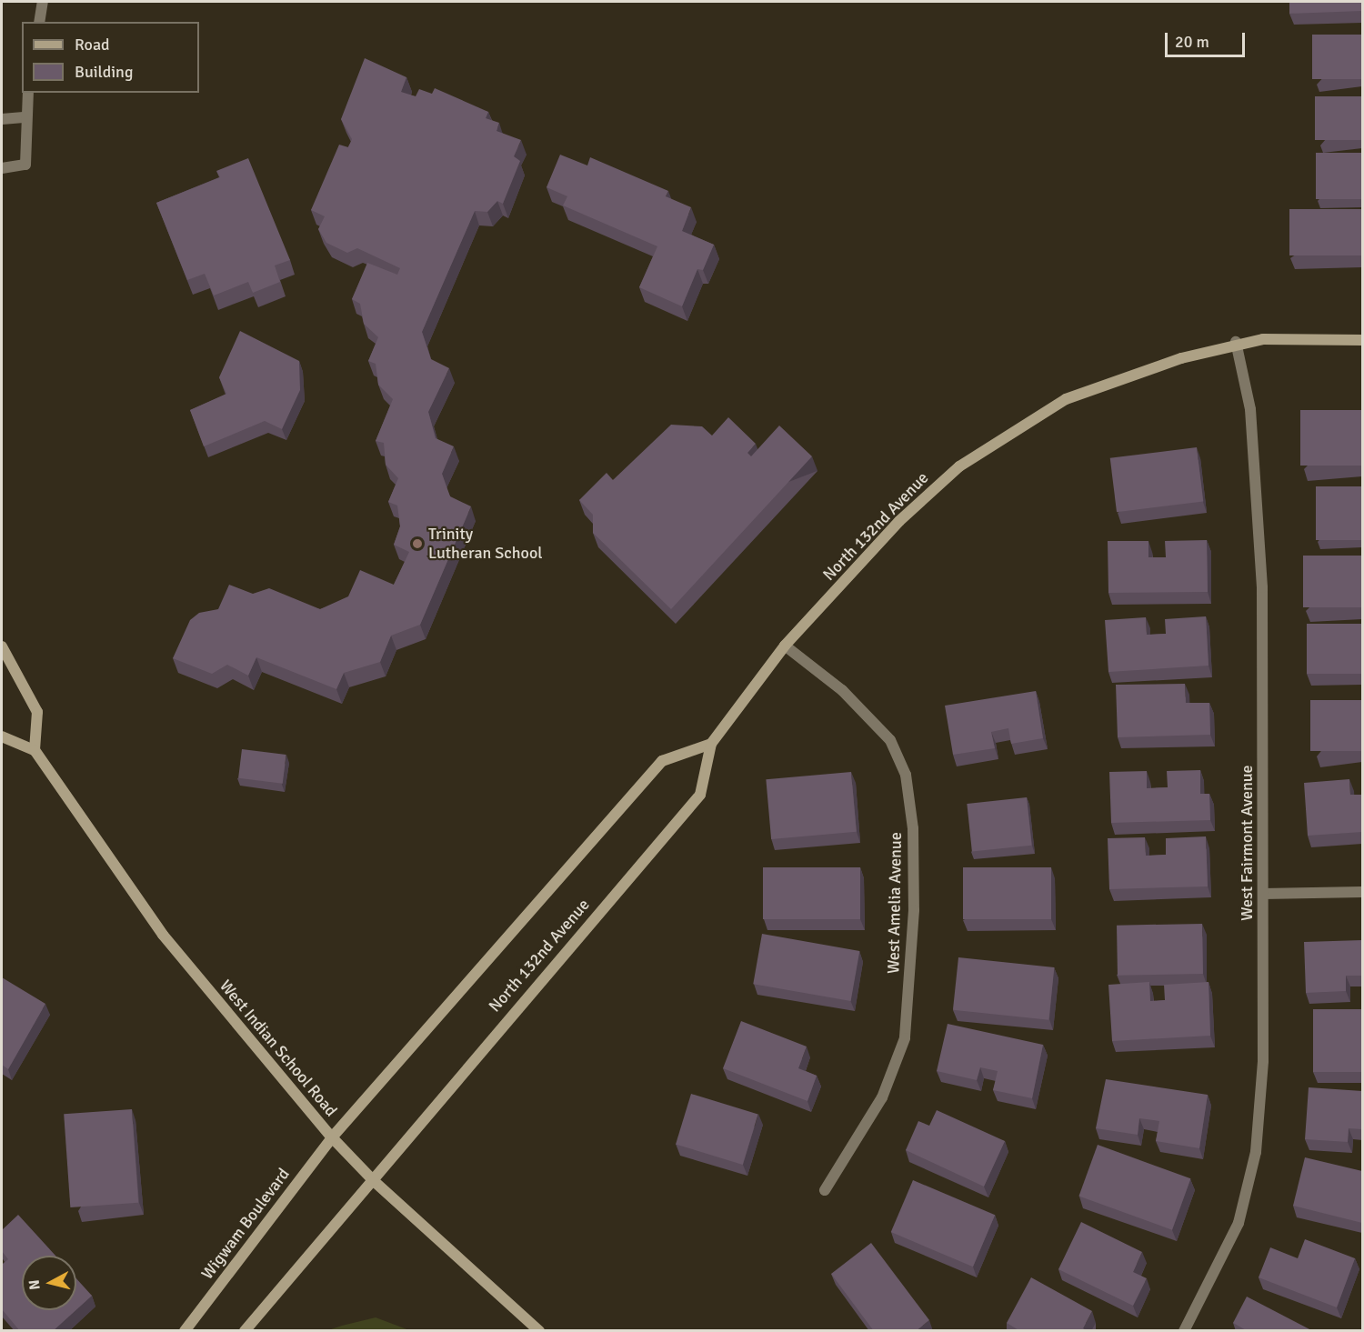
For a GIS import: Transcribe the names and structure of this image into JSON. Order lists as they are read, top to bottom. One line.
{"streets":{"street":["North 132nd Avenue","West Fairmont Avenue","West Amelia Avenue","West Indian School Road","Wigwam Boulevard"]},"crossings":[["North 132nd Avenue","West Fairmont Avenue"],["North 132nd Avenue","West Amelia Avenue"],["North 132nd Avenue","West Indian School Road"],["West Indian School Road","Wigwam Boulevard"]],"places":["Trinity Lutheran School"],"legend":["Road","Building"],"scale_bar":"20 m","north":"left"}
